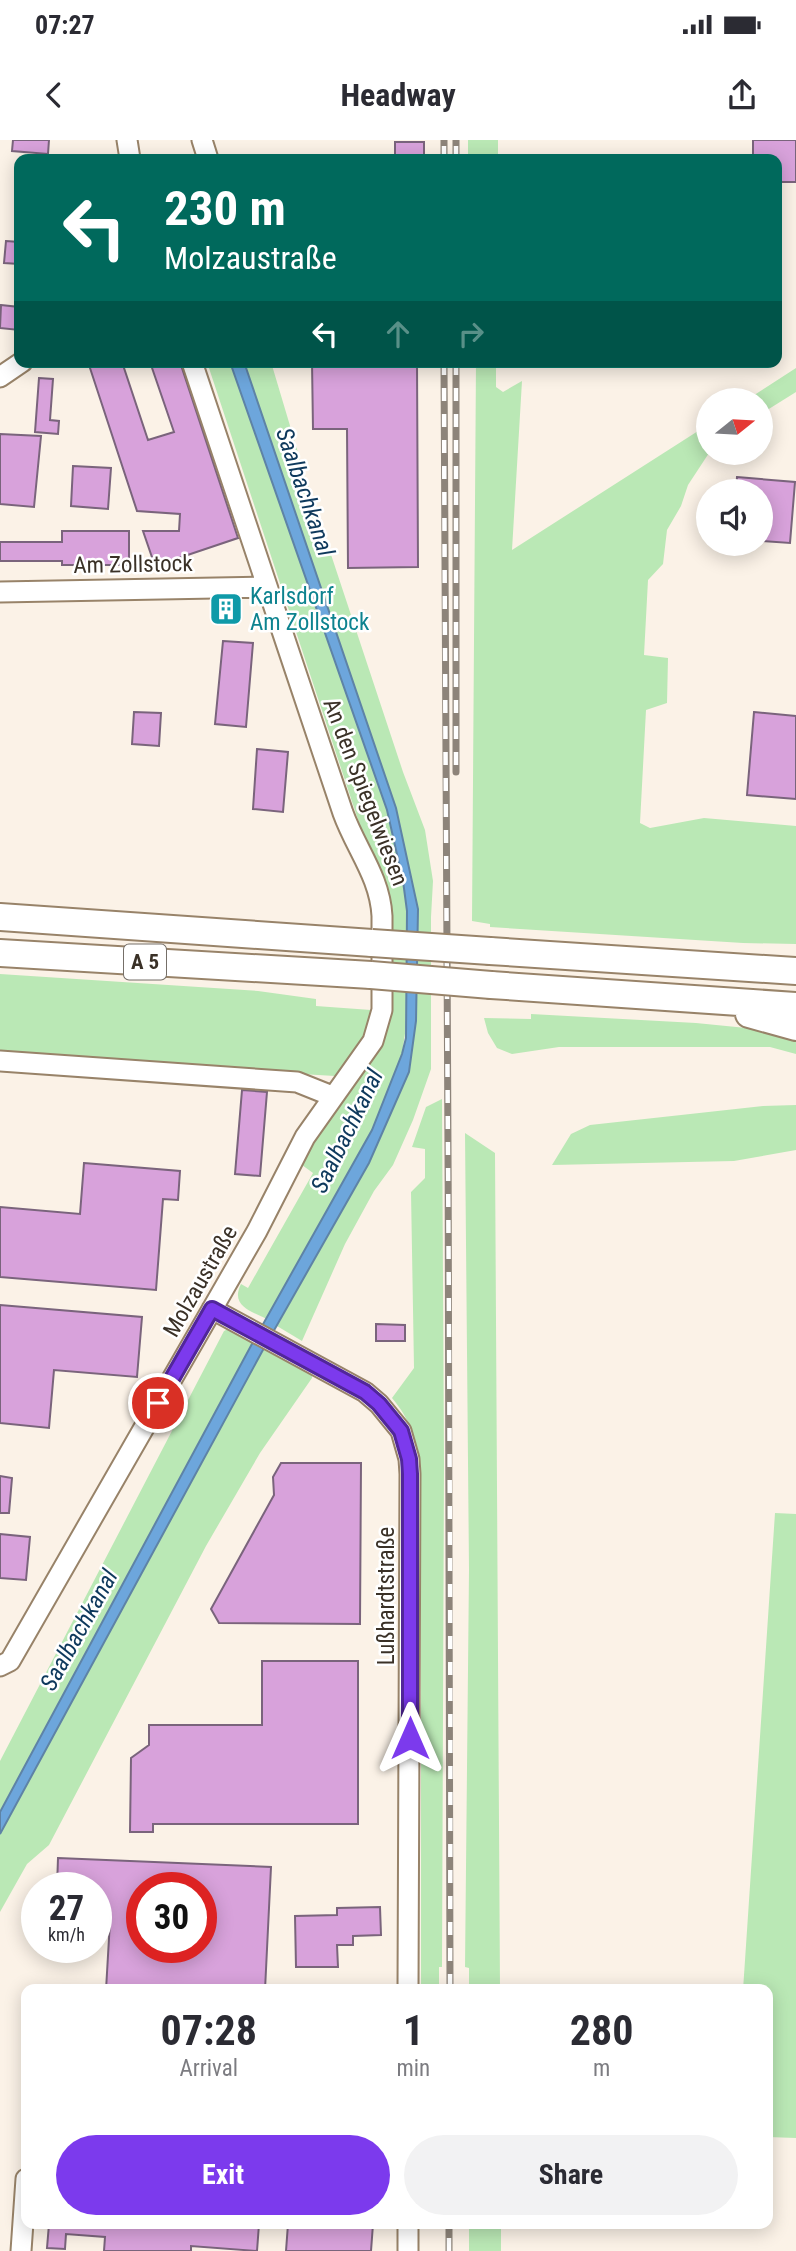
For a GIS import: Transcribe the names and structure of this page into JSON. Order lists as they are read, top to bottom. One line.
{"streets":{"highway":["A 5"],"street":["Am Zollstock","An den Spiegelwiesen","Molzaustraße","Lußhardtstraße"]},"crossings":[["Am Zollstock","An den Spiegelwiesen"],["An den Spiegelwiesen","A 5"],["An den Spiegelwiesen","Molzaustraße"],["A 5","Molzaustraße"],["Molzaustraße","Lußhardtstraße"]],"water":["Saalbachkanal"],"places":{"building":["Karlsdorf Am Zollstock"]},"north":"right","page":{"status":"07:27","header":"Headway","turn":["230 m","Molzaustraße"],"speed":"27 km/h","limit":"30","eta":["07:28","Arrival","1","min","280","m"],"buttons":["Exit","Share"]}}
